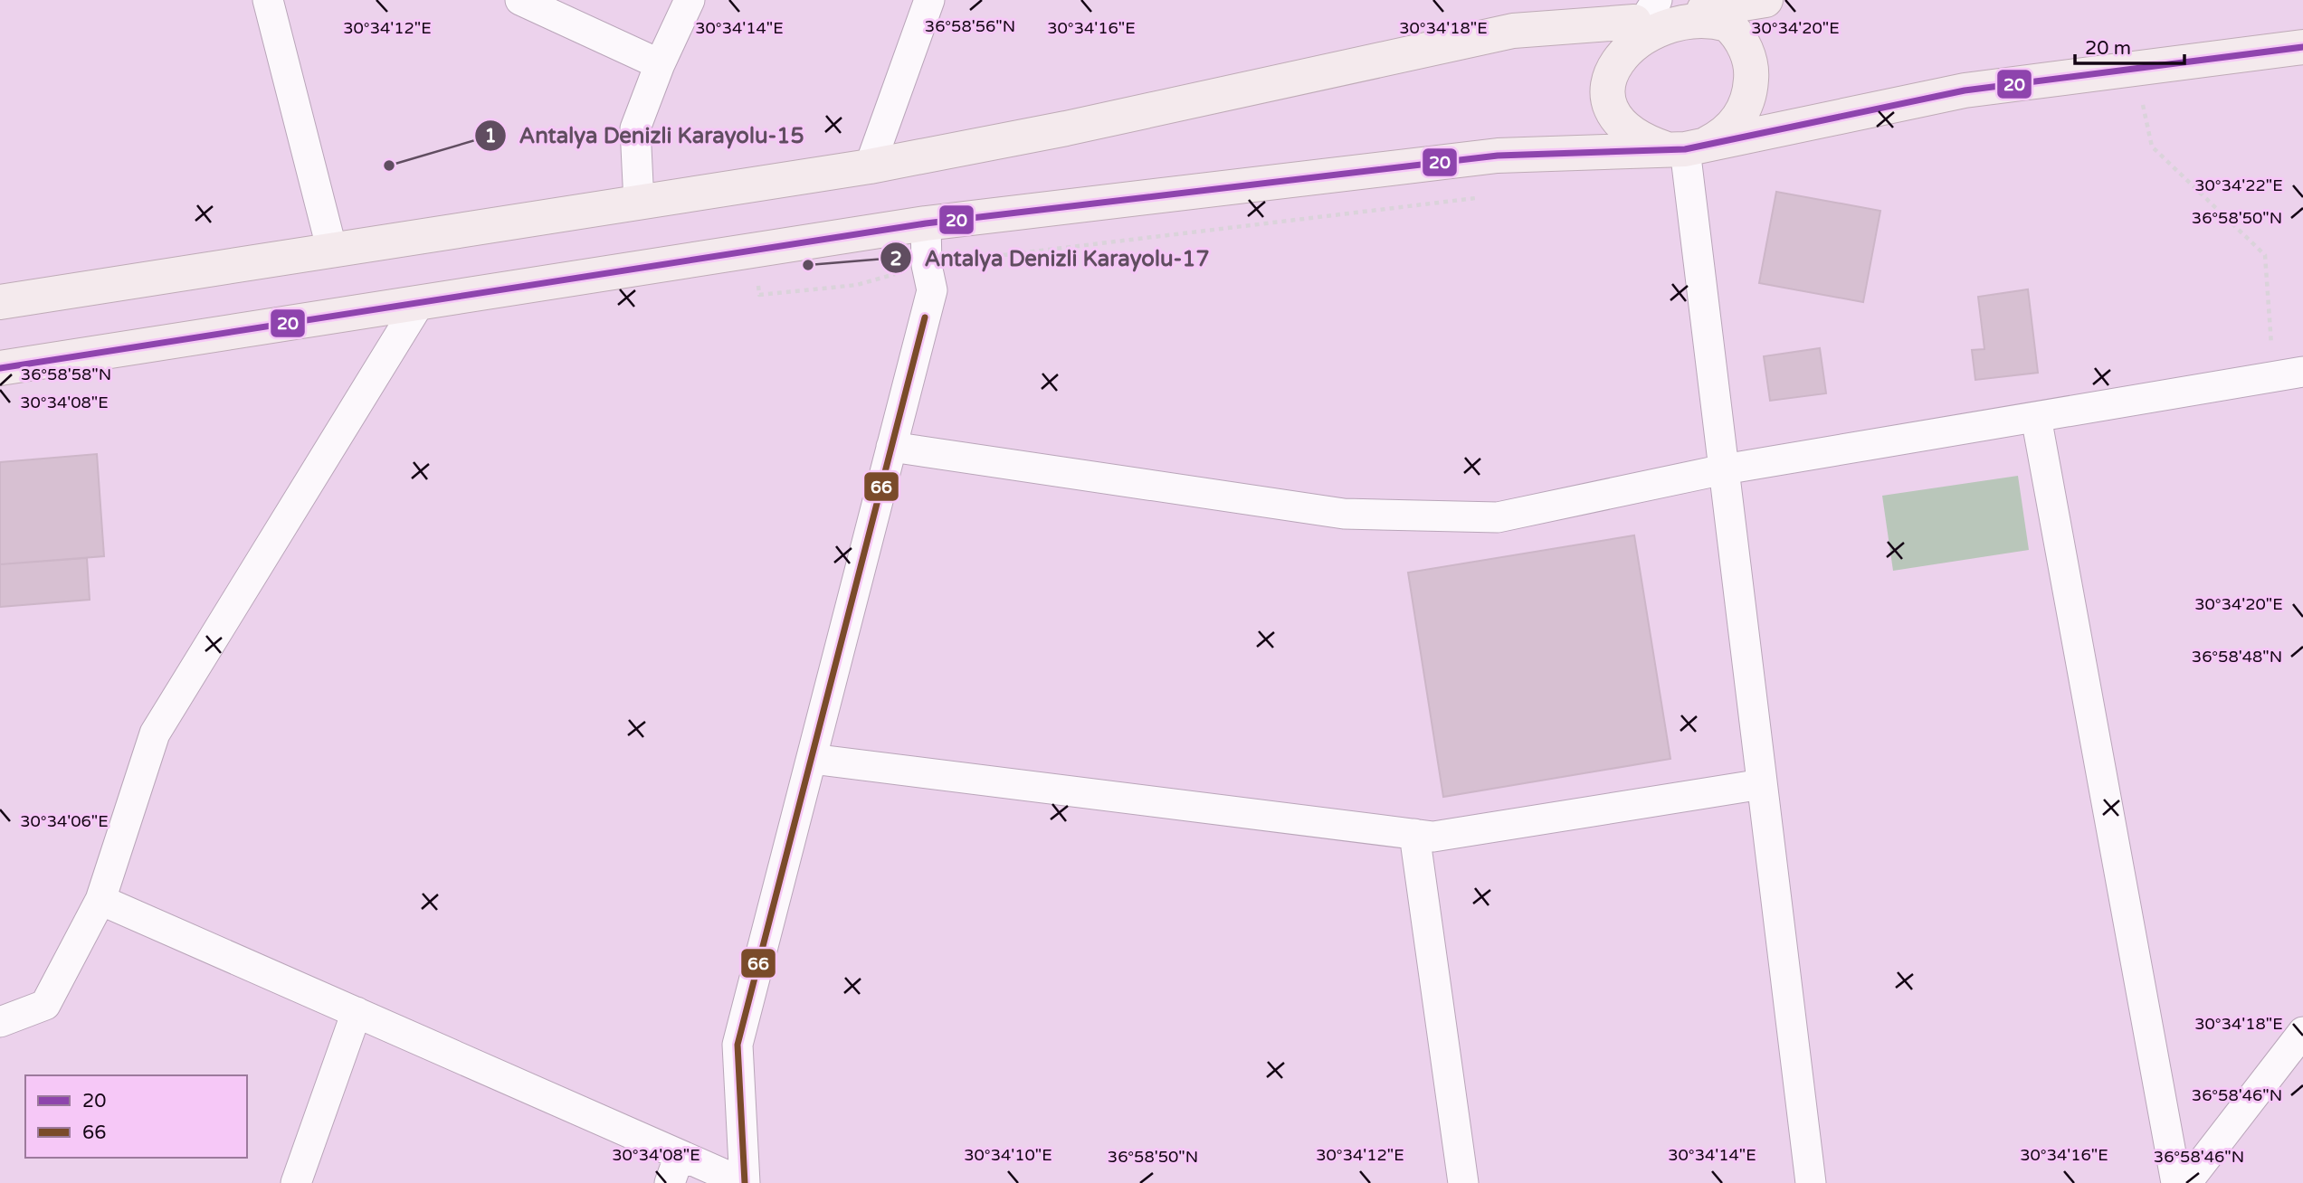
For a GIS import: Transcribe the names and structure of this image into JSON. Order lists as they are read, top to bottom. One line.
{"places":["Antalya Denizli Karayolu-15","Antalya Denizli Karayolu-17"],"lines":["transit line 20","transit line 66"],"legend":["20","66"],"scale_bar":"20 m","coordinates":["36°58'56\"N","30°34'12\"E","30°34'14\"E","30°34'18\"E","30°34'20\"E","30°34'16\"E","30°34'22\"E","36°58'50\"N","36°58'58\"N","30°34'08\"E","36°58'48\"N","30°34'06\"E","36°58'46\"N","30°34'10\"E"]}
